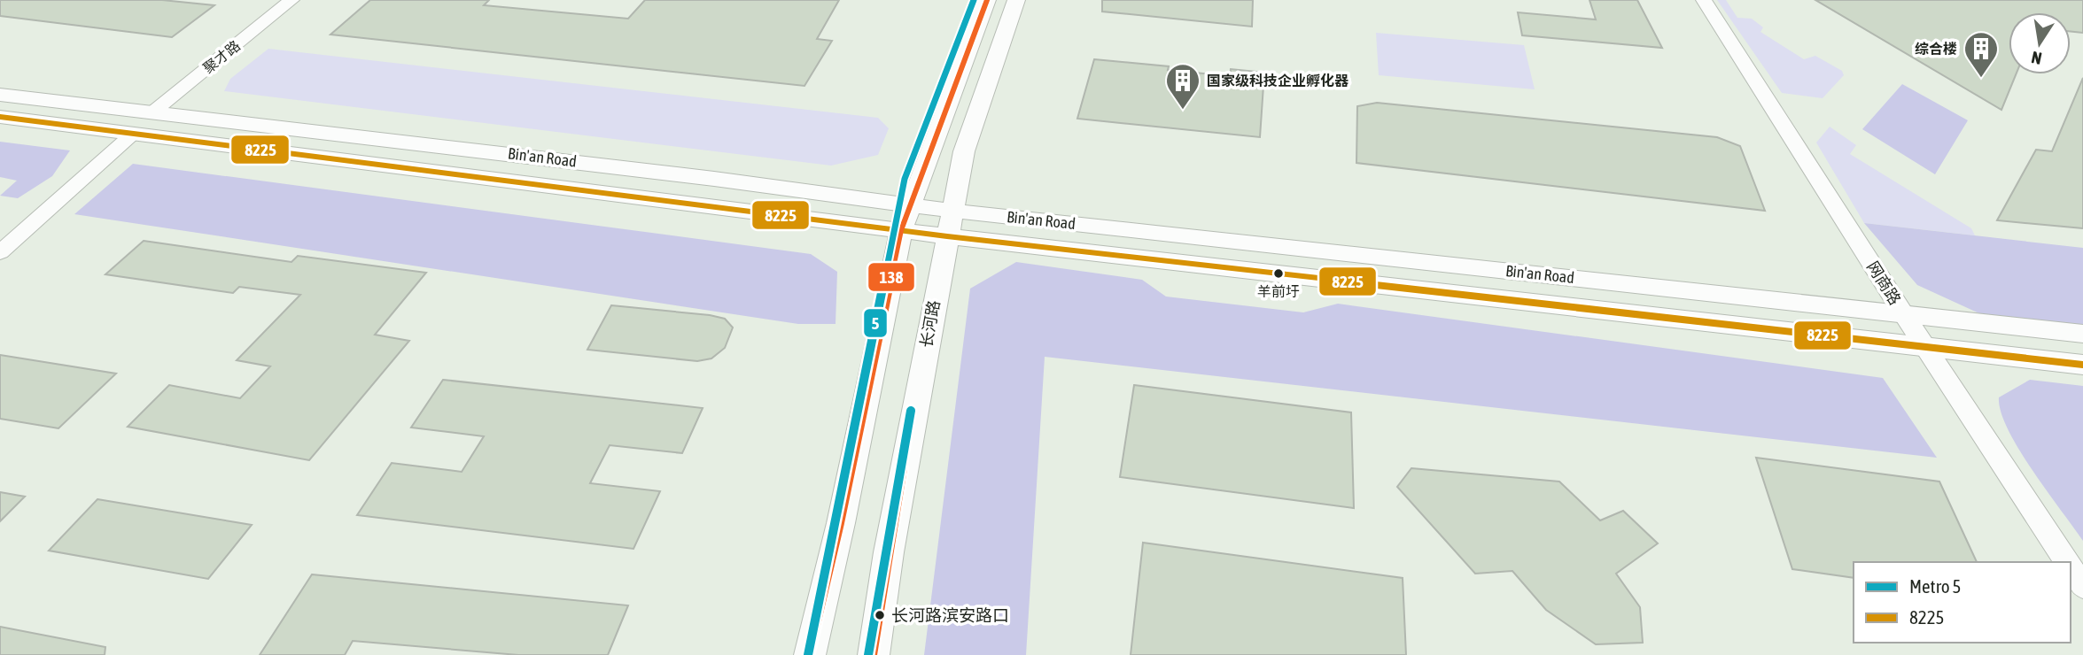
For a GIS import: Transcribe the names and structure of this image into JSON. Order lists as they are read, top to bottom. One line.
{"streets":{"main road":["Bin'an Road","长河路"],"street":["聚才路","网商路"]},"crossings":[["聚才路","Bin'an Road"],["Bin'an Road","网商路"],["Bin'an Road","长河路"]],"places":{"building":["综合楼","国家级科技企业孵化器"],"other":["羊前圩","长河路滨安路口"]},"lines":["metro line 5","transit line 138","transit line 8225"],"legend":["Metro 5","8225"],"north":"bottom"}
